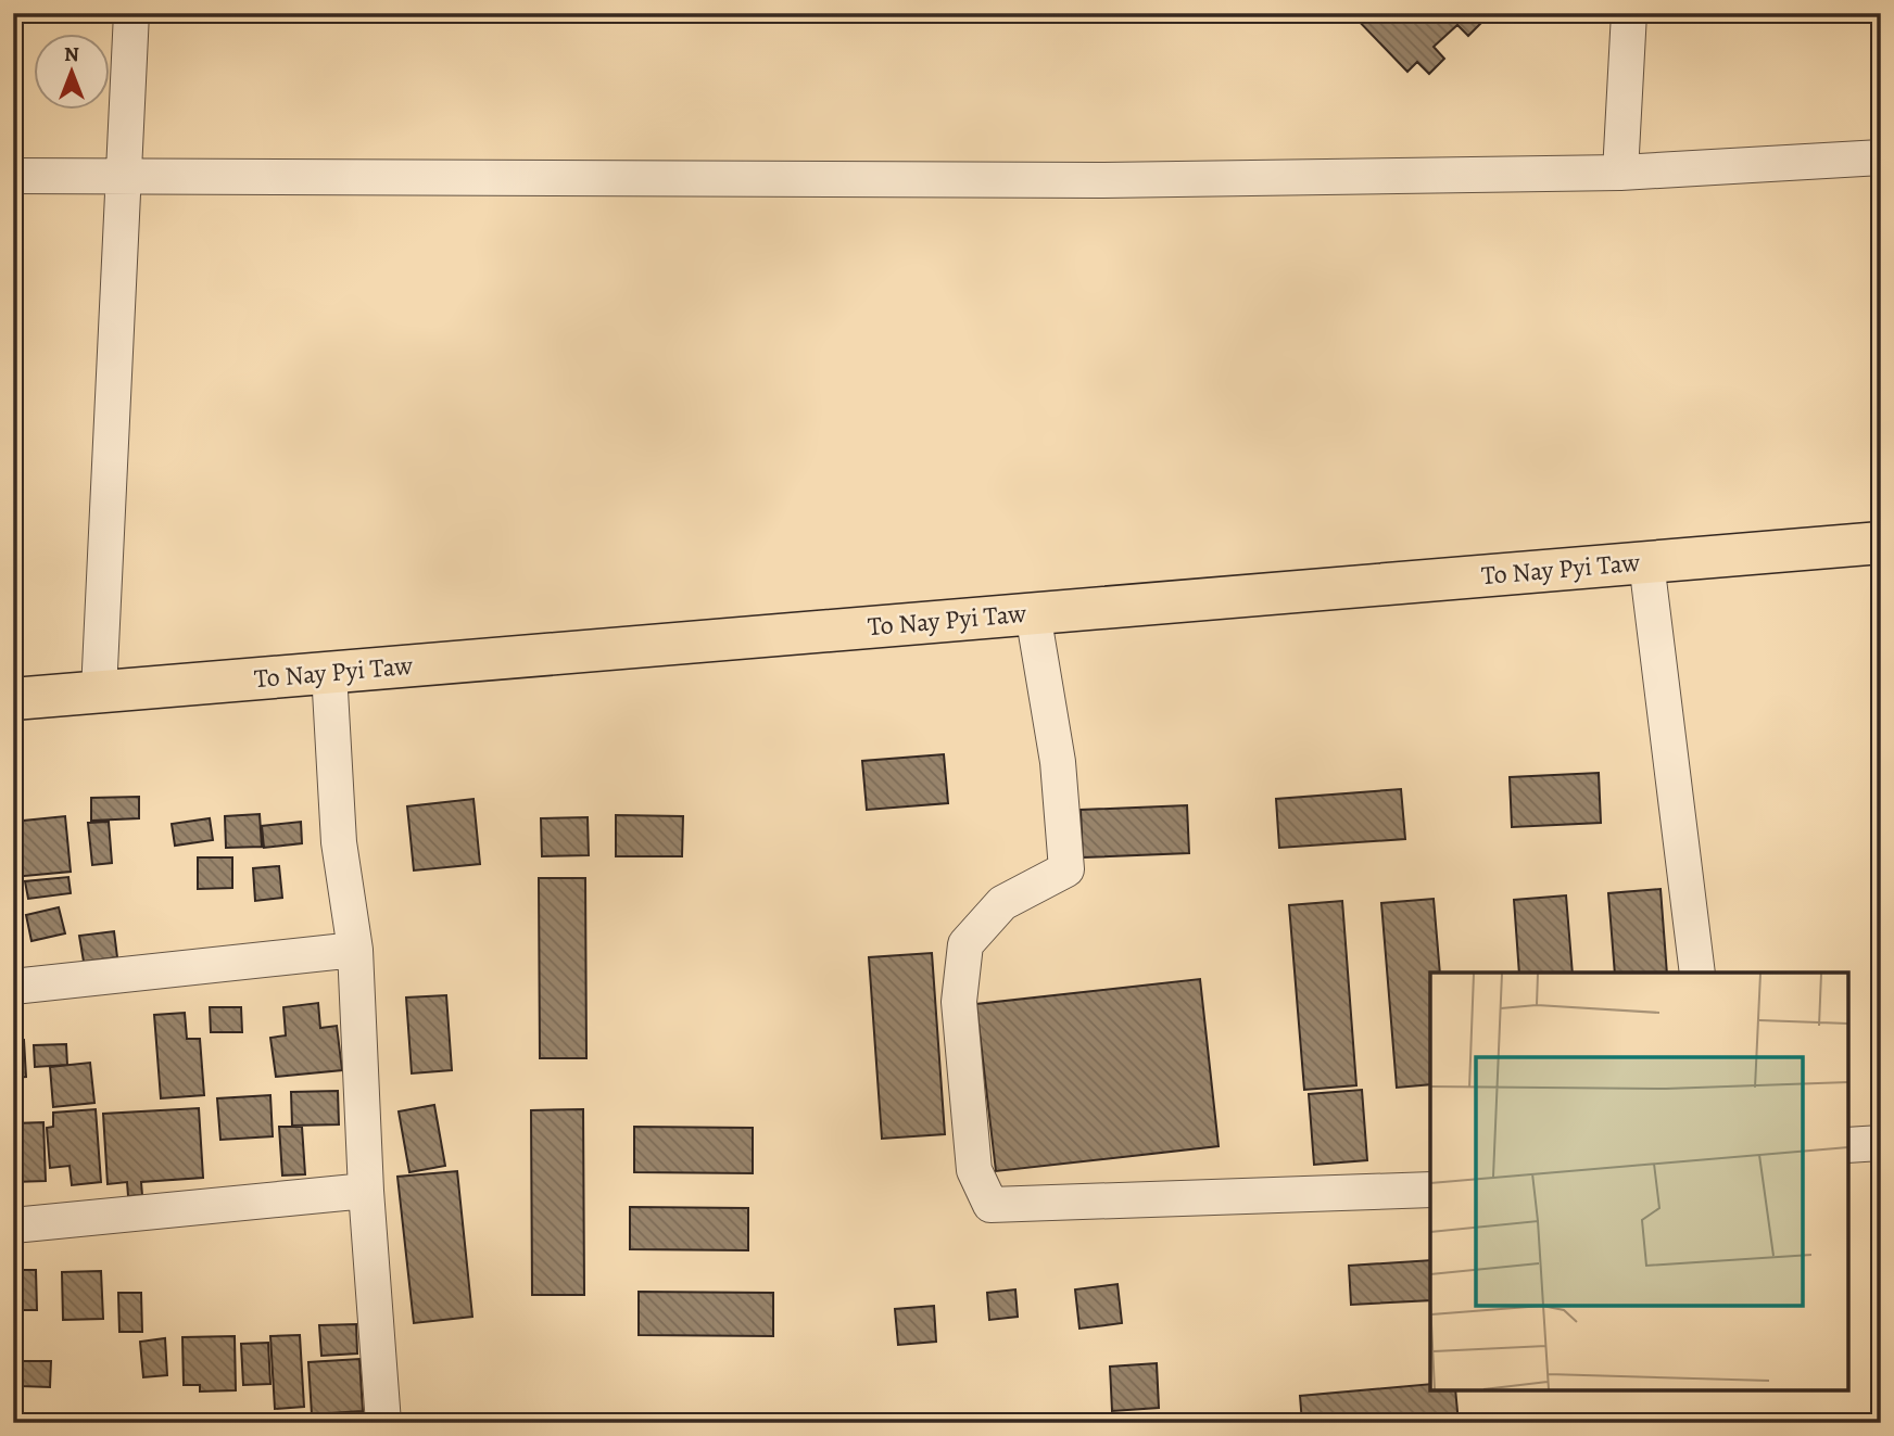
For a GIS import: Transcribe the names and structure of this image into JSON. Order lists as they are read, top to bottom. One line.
{"streets":{"main road":["To Nay Pyi Taw"]},"north":"top"}
